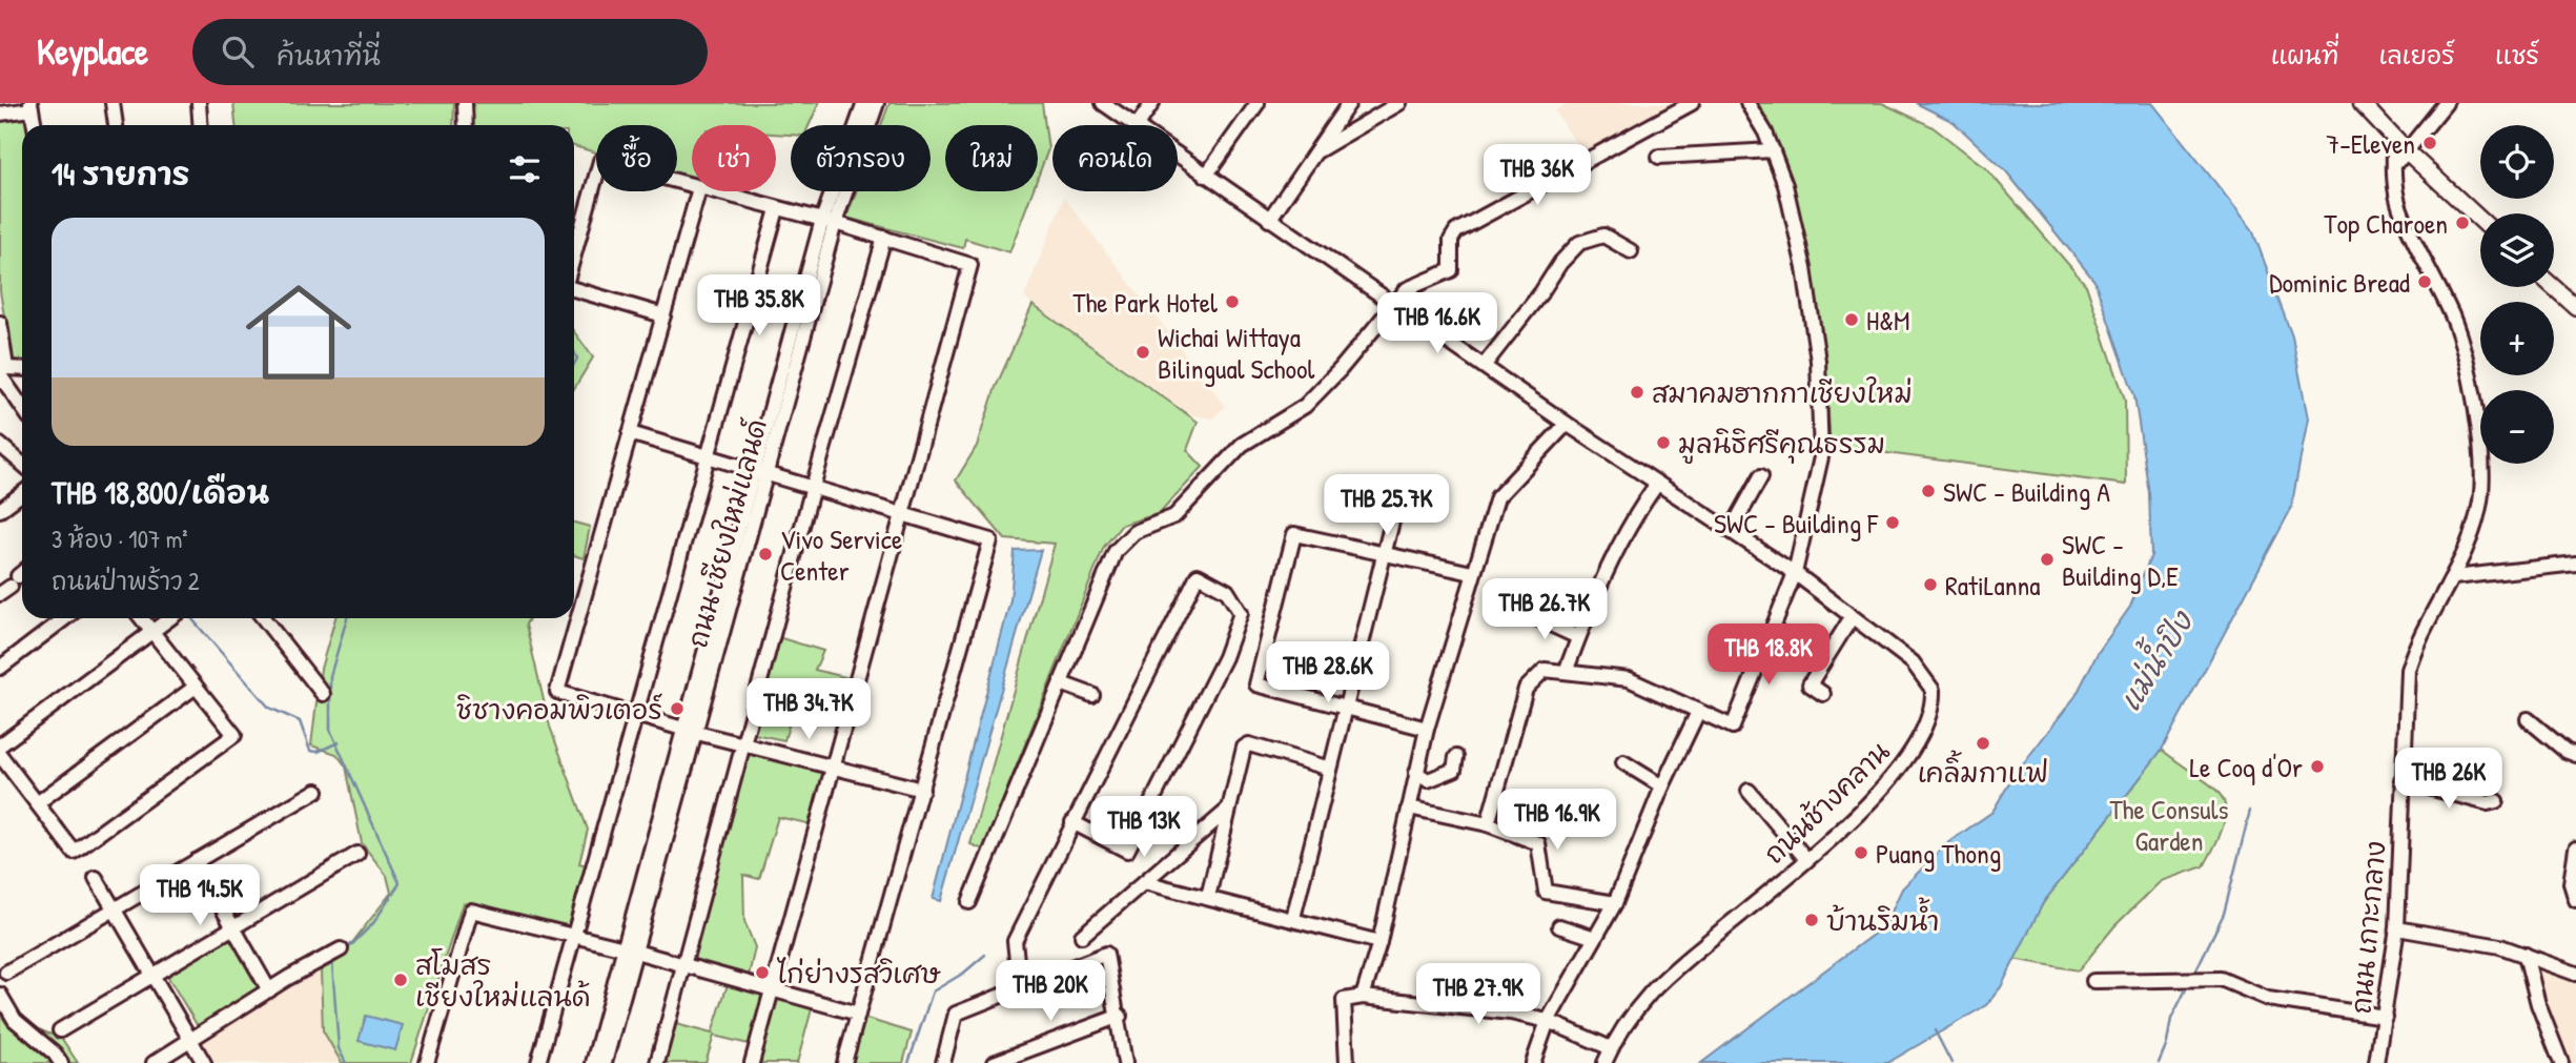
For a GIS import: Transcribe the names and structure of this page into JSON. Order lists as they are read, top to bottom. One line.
{"streets":{"street":["ถนน เชียงใหม่แลนด์","ถนนช้างคลาน","ถนน เกาะกลาง"]},"water":["แม่น้ำปิง"],"parks":["The Consuls Garden"],"places":["7-Eleven","Top Charoen","Dominic Bread","The Park Hotel","H&M","Wichai Wittaya Bilingual School","สมาคมฮากกาเชียงใหม่","มูลนิธิศรีคุณธรรม","SWC - Building A","SWC - Building F","Vivo Service Center","SWC - Building D,E","RatiLanna","ชิชางคอมพิวเตอร์","เคลิ้มกาแฟ","Le Coq d'Or","Puang Thong","บ้านริมน้ำ","ไก่ย่างรสวิเศษ","สโมสร เชียงใหม่แลนด้"],"page":{"header":"Keyplace","search":"ค้นหาที่นี่","nav":["แผนที่","เลเยอร์","แชร์"],"map_buttons":["+","−"],"chip":["ซื้อ","เช่า","ตัวกรอง","ใหม่","คอนโด"],"heading":"14 รายการ","price":["THB 36K","THB 35.8K","THB 16.6K","THB 25.7K","THB 26.7K","THB 18.8K","THB 28.6K","THB 34.7K","THB 26K","THB 16.9K","THB 13K","THB 14.5K","THB 20K","THB 27.9K"],"list":[{"name":"THB 18,800/เดือน","note":"3 ห้อง · 107 m² · ถนนป่าพร้าว 2"}]}}
